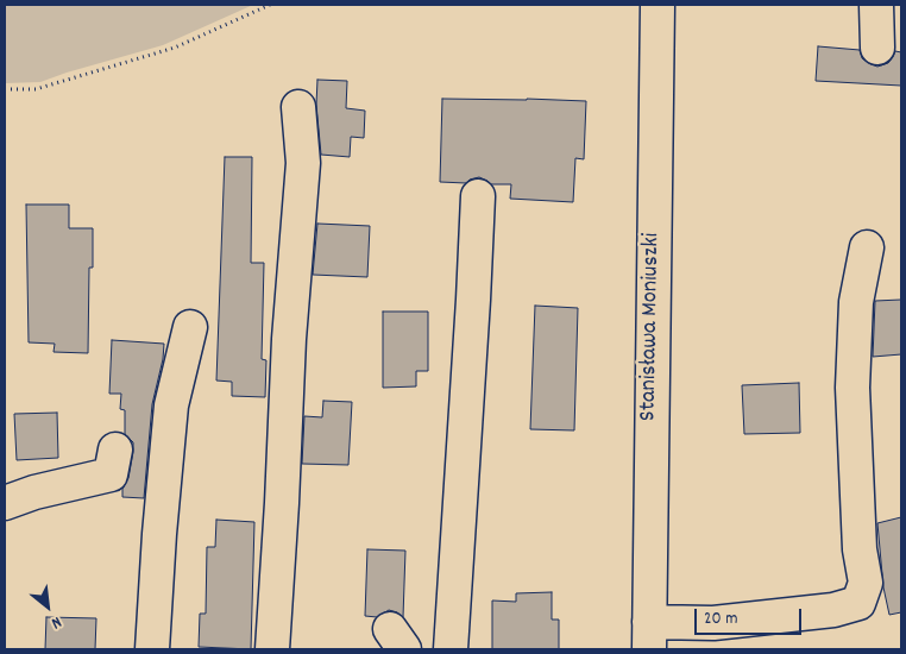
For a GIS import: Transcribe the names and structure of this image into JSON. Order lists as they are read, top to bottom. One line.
{"streets":{"street":["Stanisława Moniuszki"]},"scale_bar":"20 m","north":"bottom right"}
